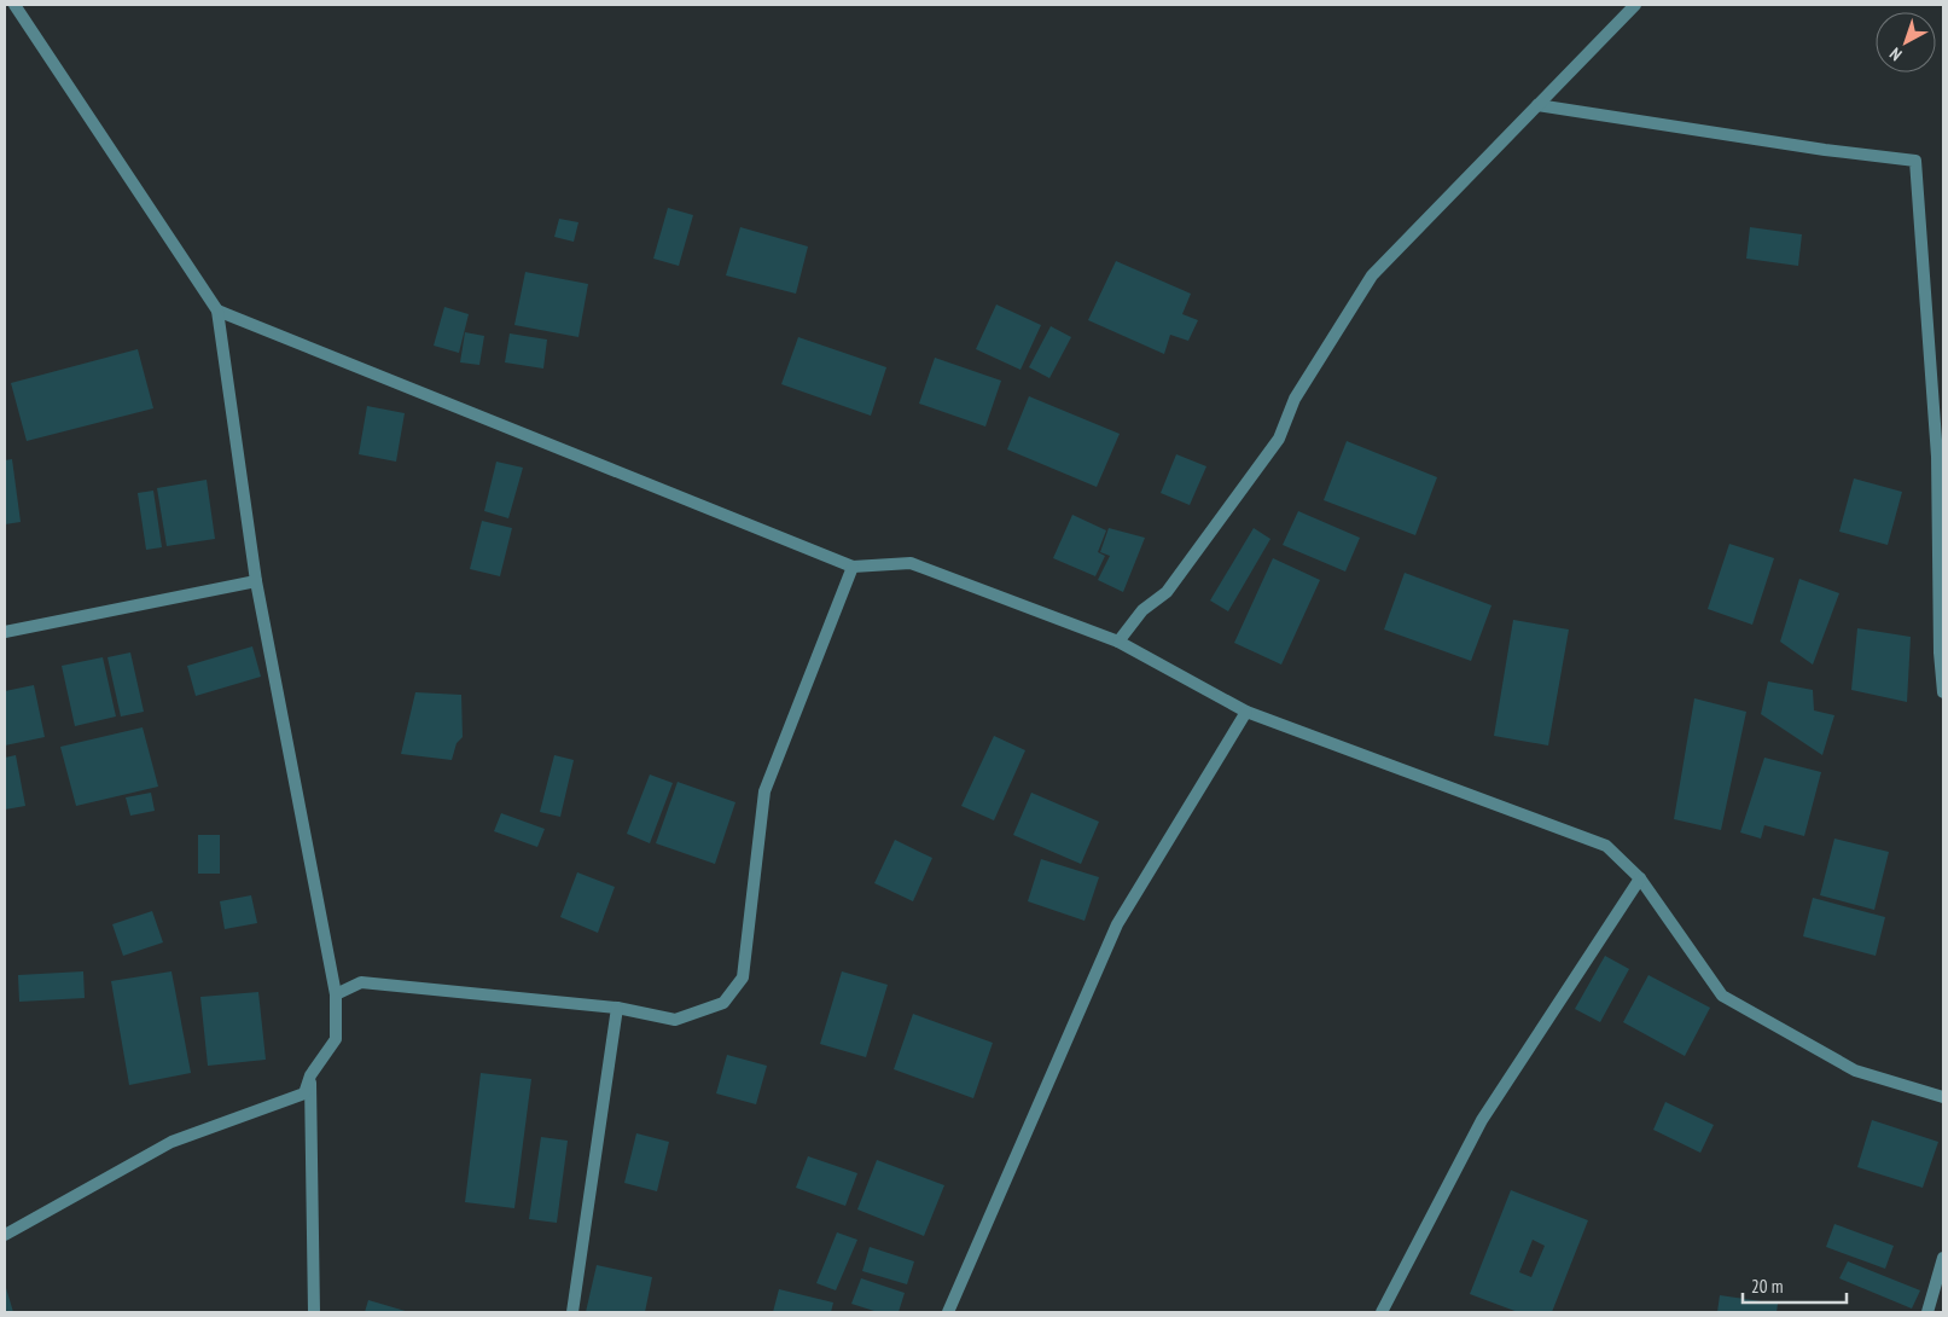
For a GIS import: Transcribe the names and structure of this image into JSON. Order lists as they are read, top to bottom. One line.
{"scale_bar":"20 m","north":"bottom left"}
